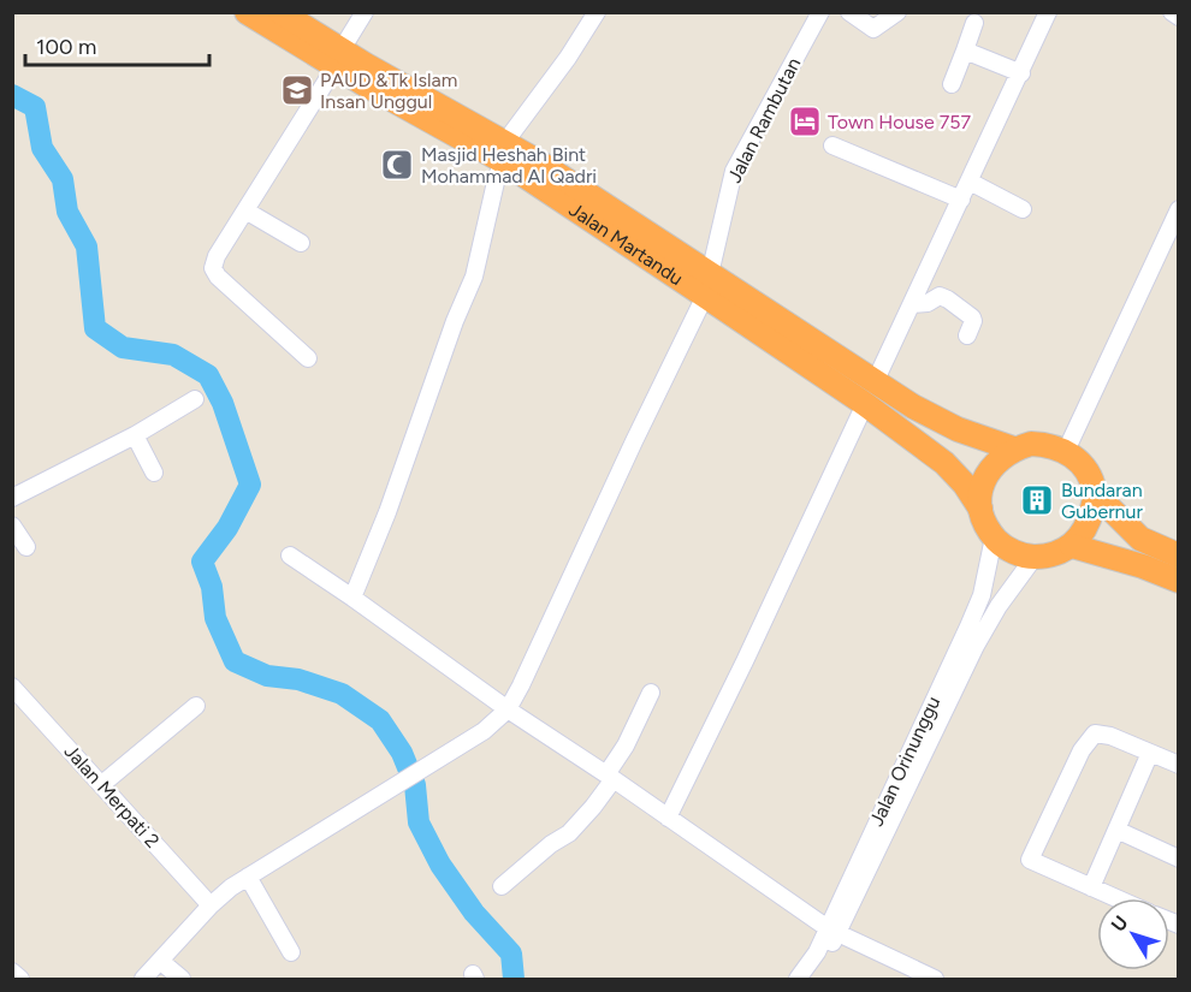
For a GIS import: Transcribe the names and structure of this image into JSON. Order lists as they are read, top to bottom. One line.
{"streets":{"highway":["Jalan Martandu"],"street":["Jalan Rambutan","Jalan Orinunggu","Jalan Merpati 2"]},"crossings":[["Jalan Rambutan","Jalan Martandu"],["Jalan Martandu","Jalan Orinunggu"]],"places":{"school or university":["PAUD &Tk Islam Insan Unggul"],"hotel":["Town House 757"],"mosque":["Masjid Heshah Bint Mohammad Al Qadri"],"building":["Bundaran Gubernur"]},"scale_bar":"100 m","north":"top left"}
